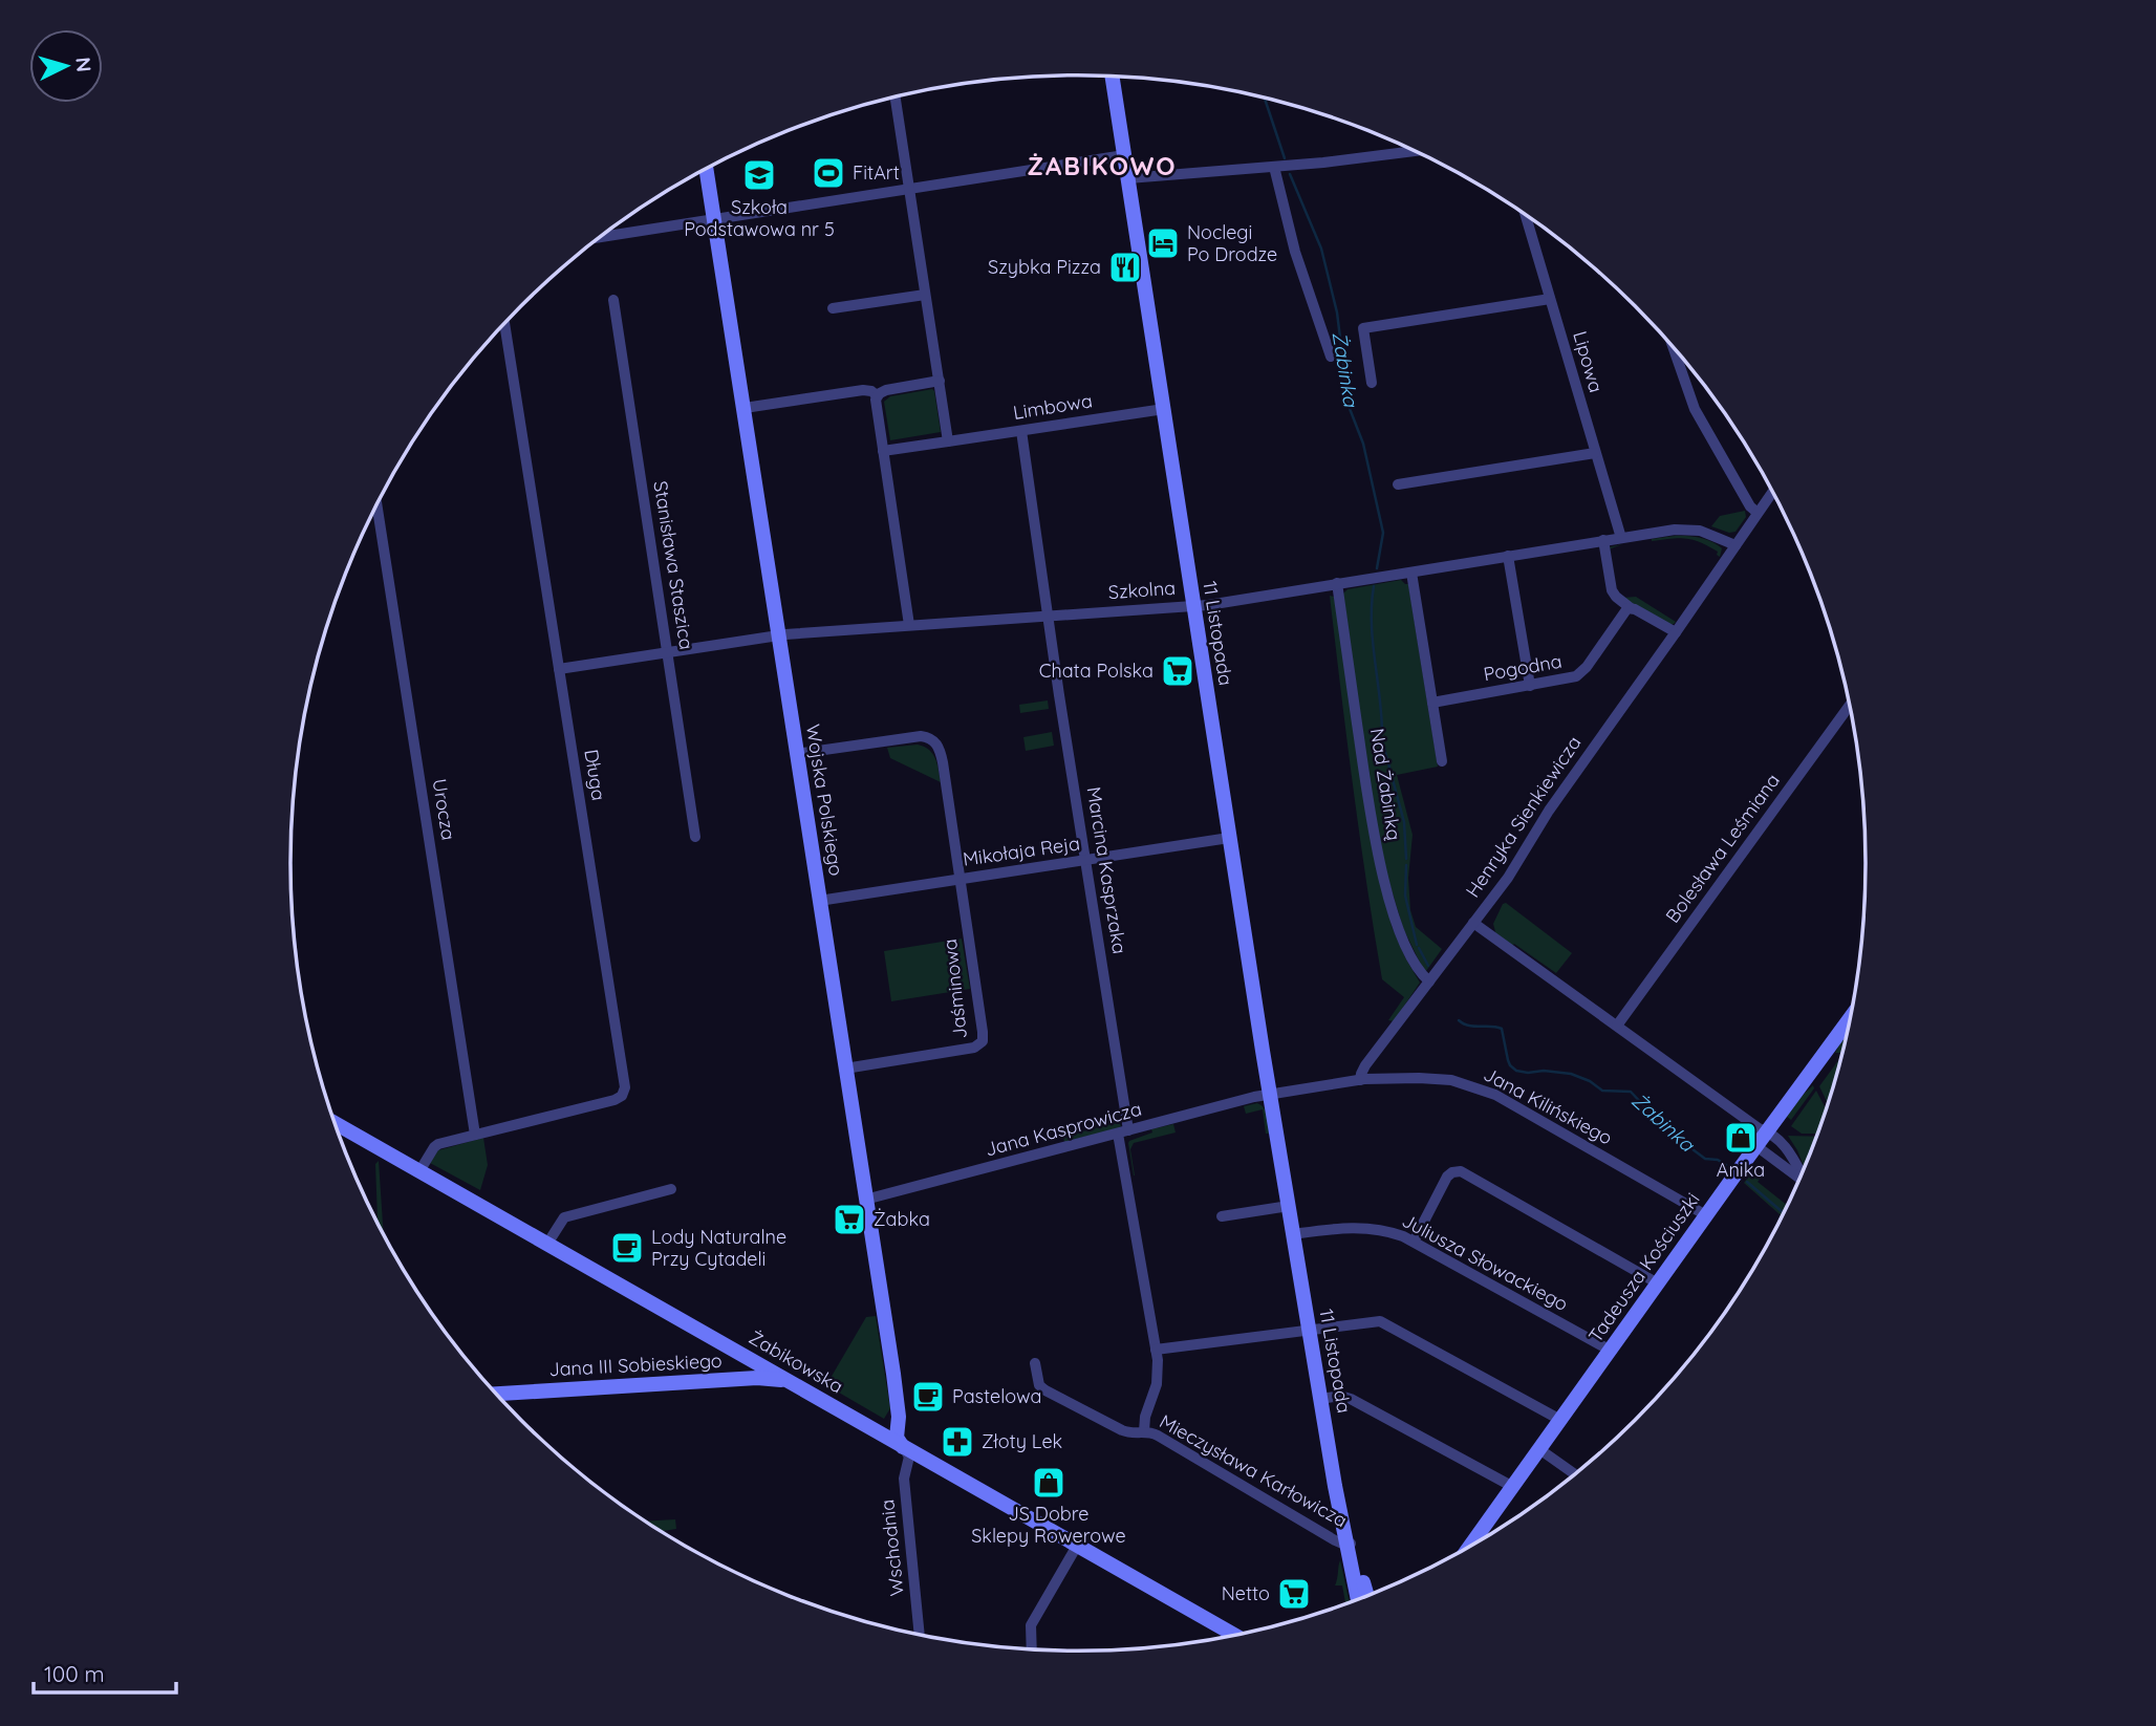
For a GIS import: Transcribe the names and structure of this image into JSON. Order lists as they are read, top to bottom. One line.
{"streets":{"street":["Lipowa","Limbowa","Stanisława Staszica","Szkolna","11 Listopada","Pogodna","Długa","Nad Żabinką","Wojska Polskiego","Urocza","Henryka Sienkiewicza","Bolesława Leśmiana","Mikołaja Reja","Marcina Kasprzaka","Jaśminowa","Jana Kilińskiego","Jana Kasprowicza","Juliusza Słowackiego","Tadeusza Kościuszki","Żabikowska","Jana III Sobieskiego","Mieczysława Karłowicza","Wschodnia"]},"crossings":[["Lipowa","Szkolna"],["Limbowa","11 Listopada"],["Limbowa","Marcina Kasprzaka"],["Stanisława Staszica","Szkolna"],["Szkolna","11 Listopada"],["Szkolna","Długa"],["Szkolna","Nad Żabinką"],["Szkolna","Wojska Polskiego"],["Szkolna","Henryka Sienkiewicza"],["Szkolna","Marcina Kasprzaka"],["11 Listopada","Mikołaja Reja"],["11 Listopada","Jana Kilińskiego"],["11 Listopada","Jana Kasprowicza"],["11 Listopada","Juliusza Słowackiego"],["11 Listopada","Mieczysława Karłowicza"],["Długa","Urocza"],["Wojska Polskiego","Mikołaja Reja"],["Wojska Polskiego","Jaśminowa"],["Wojska Polskiego","Jana Kasprowicza"],["Wojska Polskiego","Żabikowska"],["Wojska Polskiego","Wschodnia"],["Henryka Sienkiewicza","Bolesława Leśmiana"],["Henryka Sienkiewicza","Tadeusza Kościuszki"],["Mikołaja Reja","Marcina Kasprzaka"],["Mikołaja Reja","Jaśminowa"],["Marcina Kasprzaka","Jana Kasprowicza"],["Marcina Kasprzaka","Mieczysława Karłowicza"],["Jana Kilińskiego","Jana Kasprowicza"],["Jana Kilińskiego","Tadeusza Kościuszki"],["Juliusza Słowackiego","Tadeusza Kościuszki"],["Żabikowska","Jana III Sobieskiego"],["Żabikowska","Wschodnia"]],"districts":["ŻABIKOWO"],"water":["Żabinka"],"places":{"sports":["FitArt"],"school or university":["Szkoła Podstawowa nr 5"],"hotel":["Noclegi Po Drodze"],"restaurant":["Szybka Pizza"],"supermarket":["Chata Polska","Żabka","Netto"],"shop":["Anika","JS Dobre Sklepy Rowerowe"],"cafe":["Lody Naturalne Przy Cytadeli","Pastelowa"],"pharmacy":["Złoty Lek"]},"scale_bar":"100 m","north":"right"}
